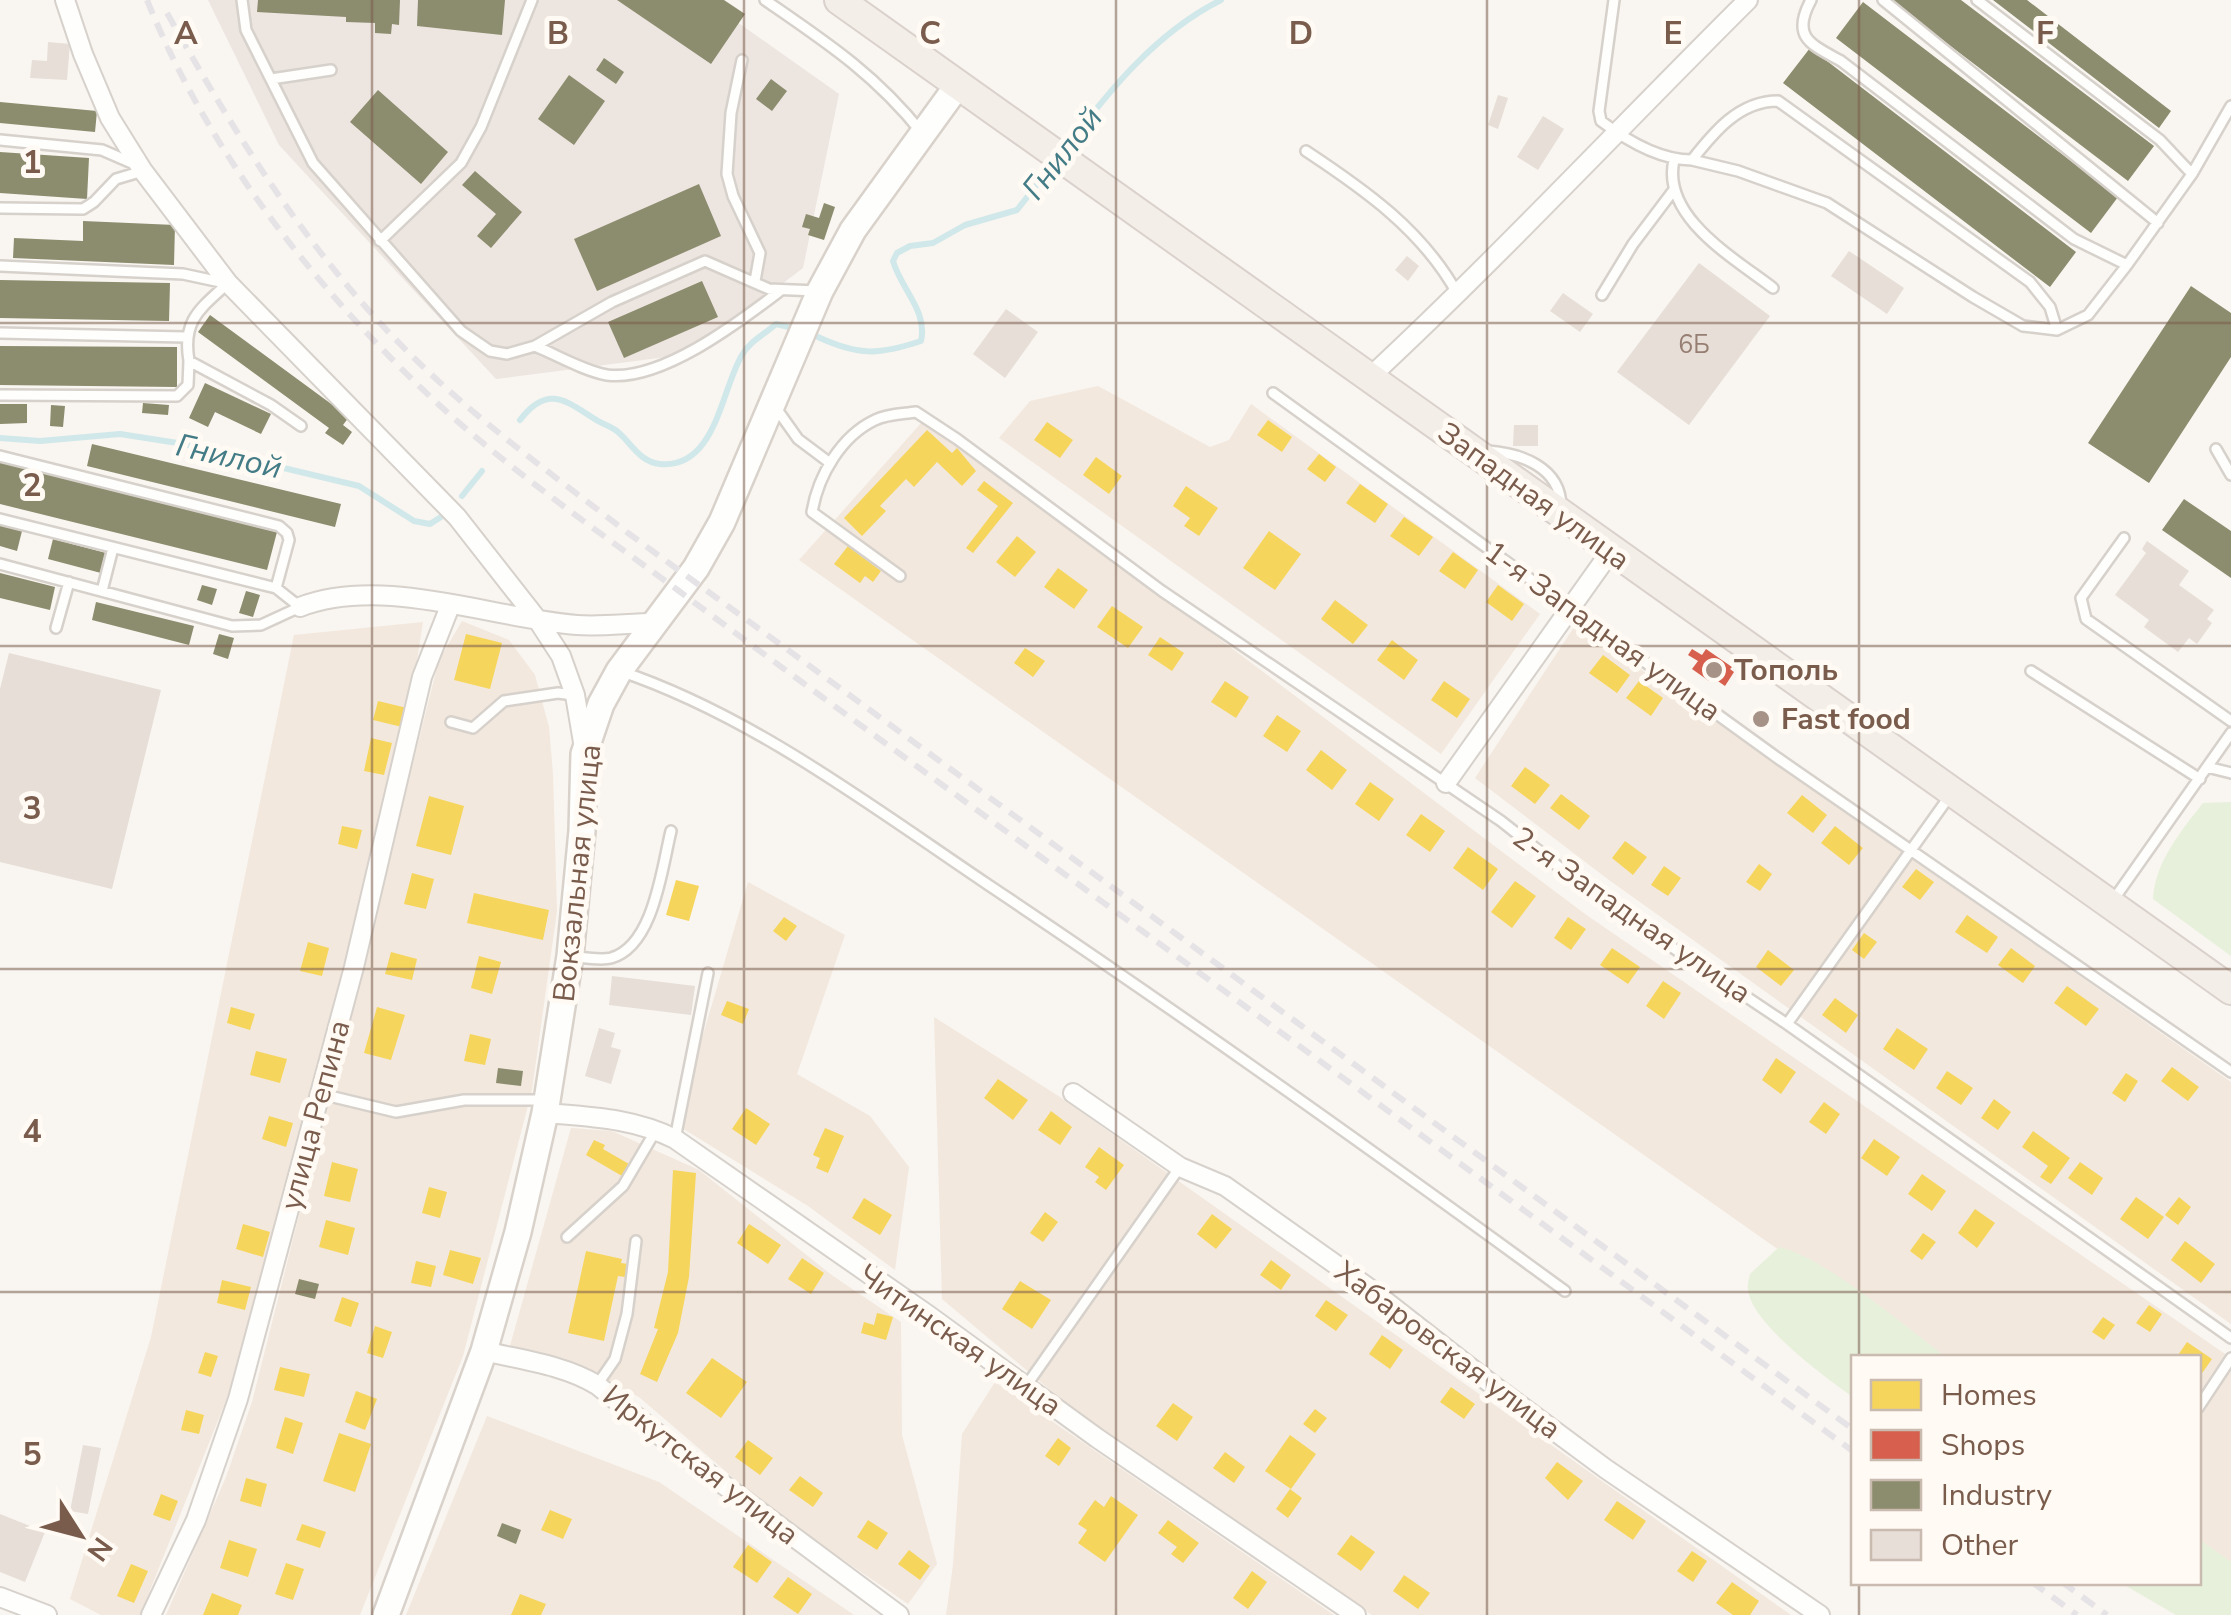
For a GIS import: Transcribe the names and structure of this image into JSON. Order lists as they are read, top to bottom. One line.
{"streets":{"main road":["Западная улица","Вокзальная улица"],"street":["улица Репина","Читинская улица","Хабаровская улица","Иркутская улица"],"lane":["1-я Западная улица","2-я Западная улица"]},"crossings":[["Западная улица","Вокзальная улица"],["Вокзальная улица","Читинская улица"],["Вокзальная улица","Иркутская улица"]],"water":["Гнилой"],"places":["Тополь","Fast food"],"house_numbers":["6Б"],"legend":["Homes","Shops","Industry","Other"],"north":"bottom right","grid":{"columns":["A","B","C","D","E","F"],"rows":["1","2","3","4","5"]}}
